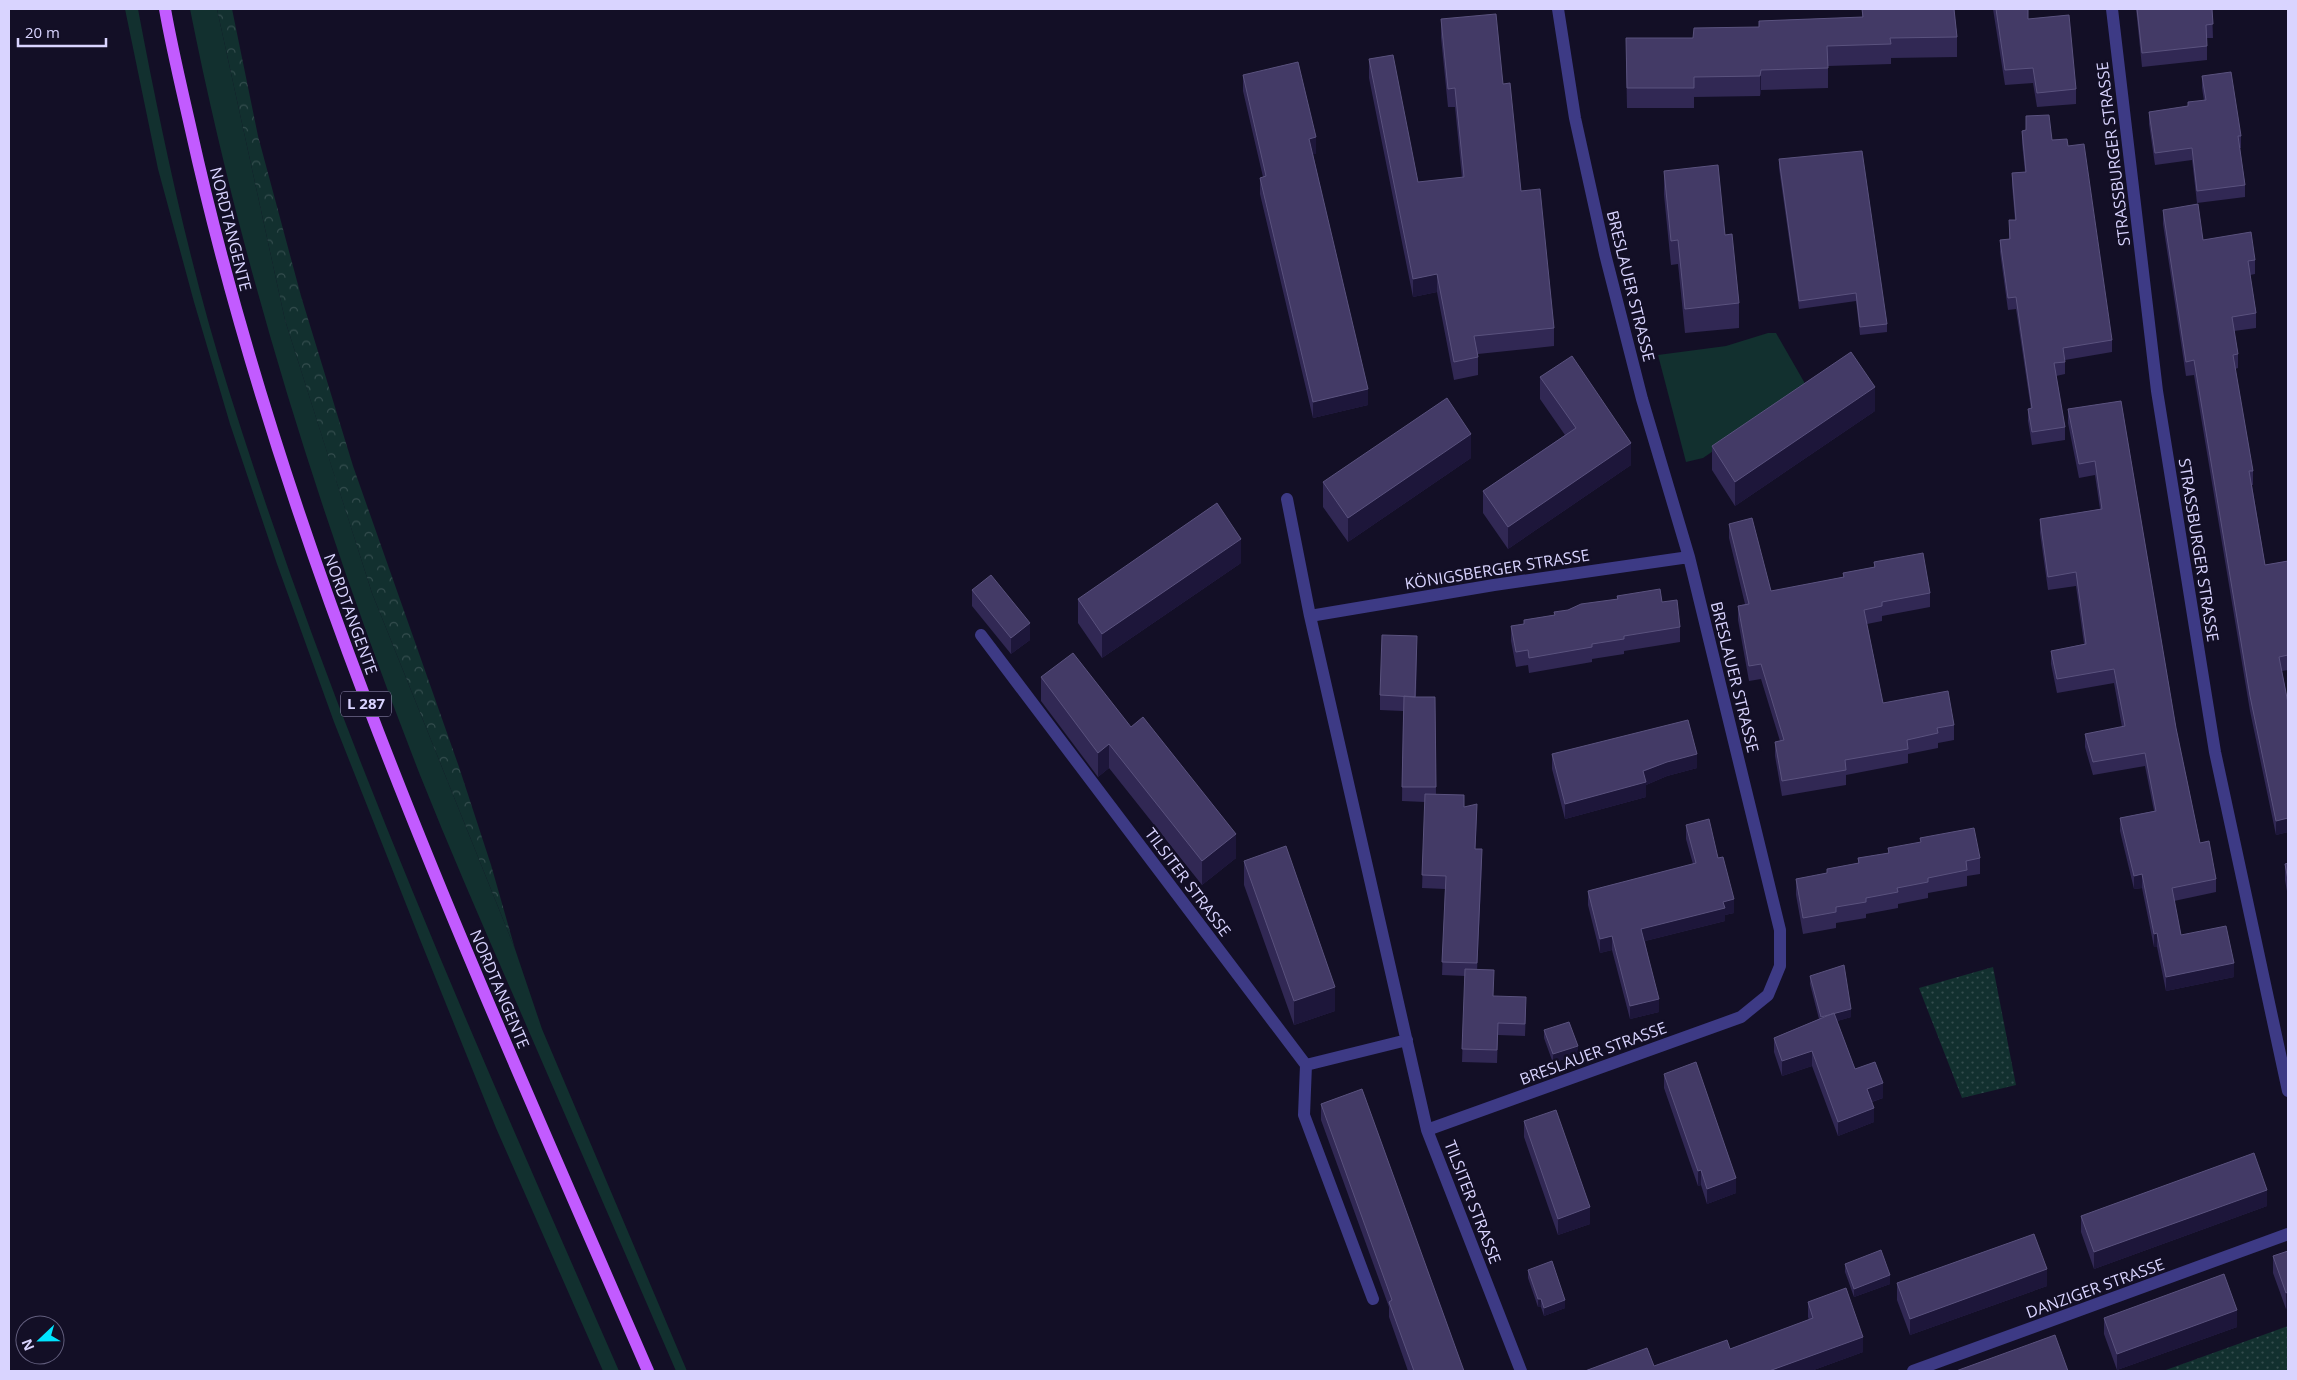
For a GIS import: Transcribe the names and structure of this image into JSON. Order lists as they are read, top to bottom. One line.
{"streets":{"main road":["NORDTANGENTE","L 287"],"street":["STRASSBURGER STRASSE","BRESLAUER STRASSE","KÖNIGSBERGER STRASSE","TILSITER STRASSE","DANZIGER STRASSE"]},"crossings":[["BRESLAUER STRASSE","KÖNIGSBERGER STRASSE"],["BRESLAUER STRASSE","TILSITER STRASSE"],["KÖNIGSBERGER STRASSE","TILSITER STRASSE"]],"scale_bar":"20 m","north":"left"}
